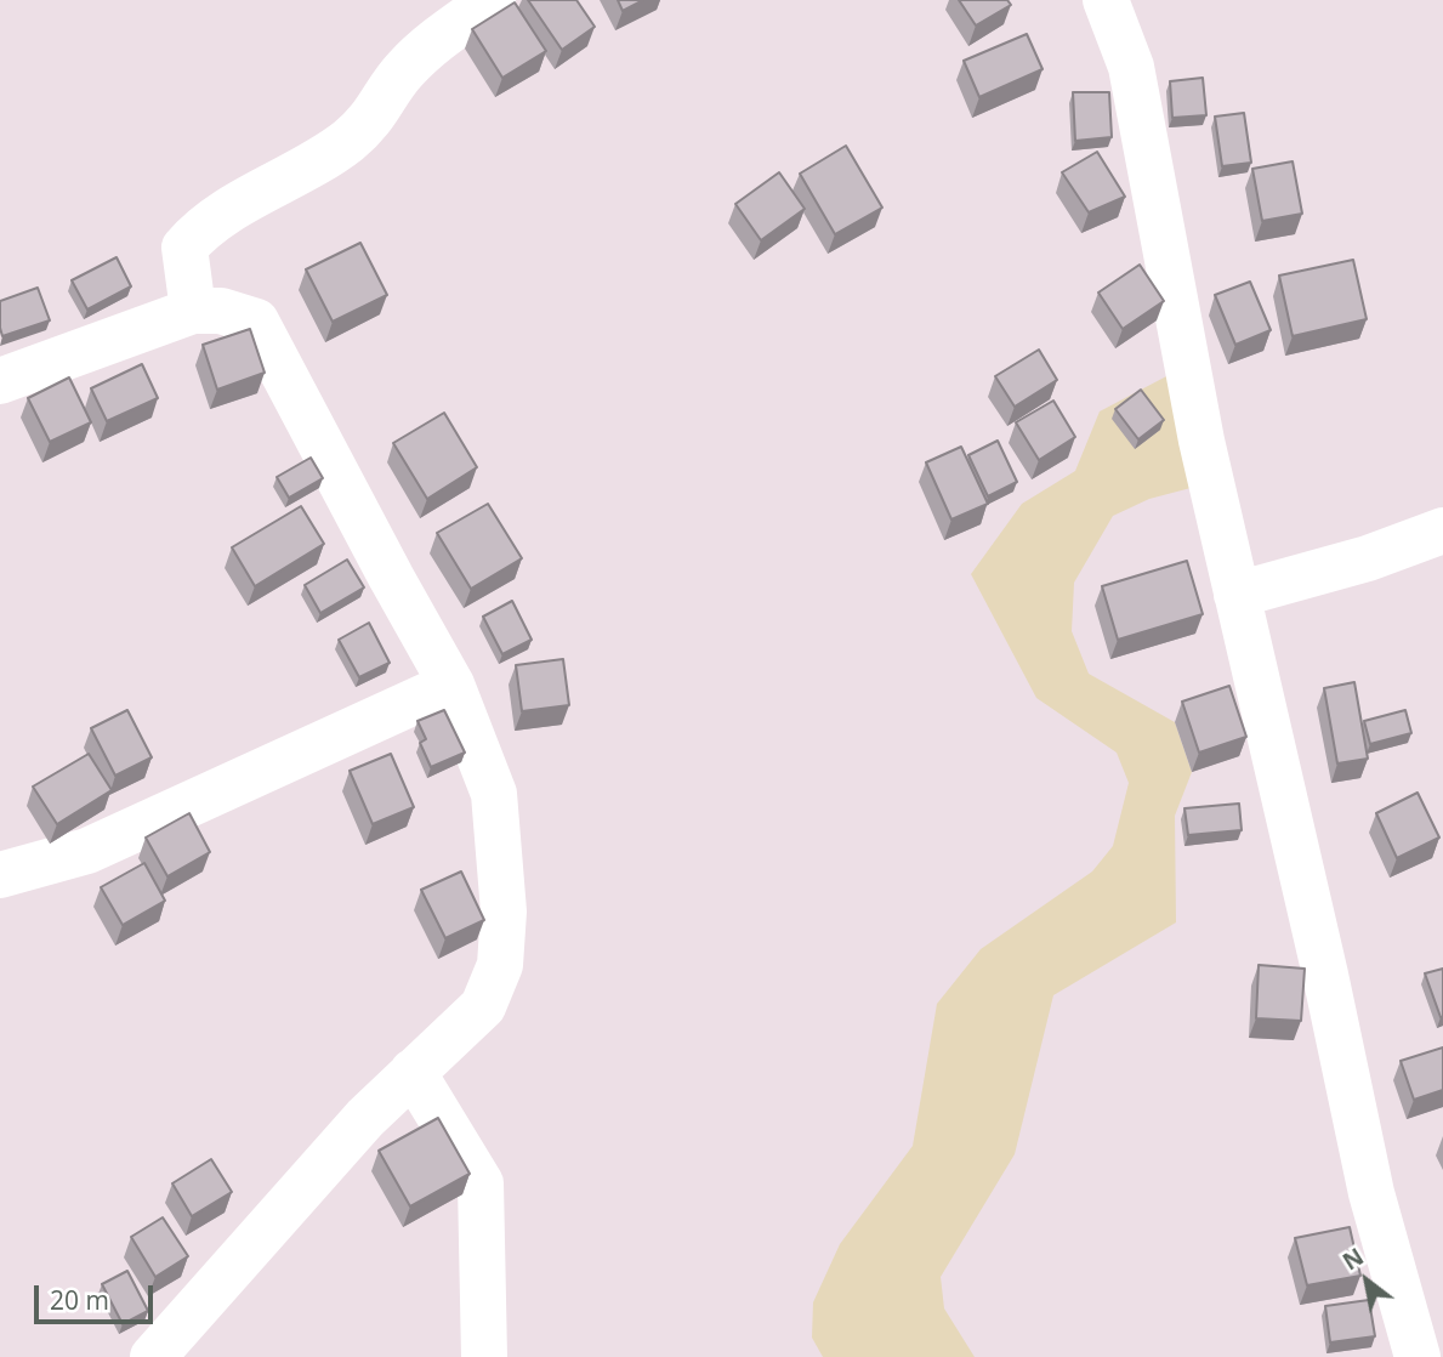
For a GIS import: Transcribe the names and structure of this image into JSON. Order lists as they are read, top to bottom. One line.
{"scale_bar":"20 m","north":"top left"}
